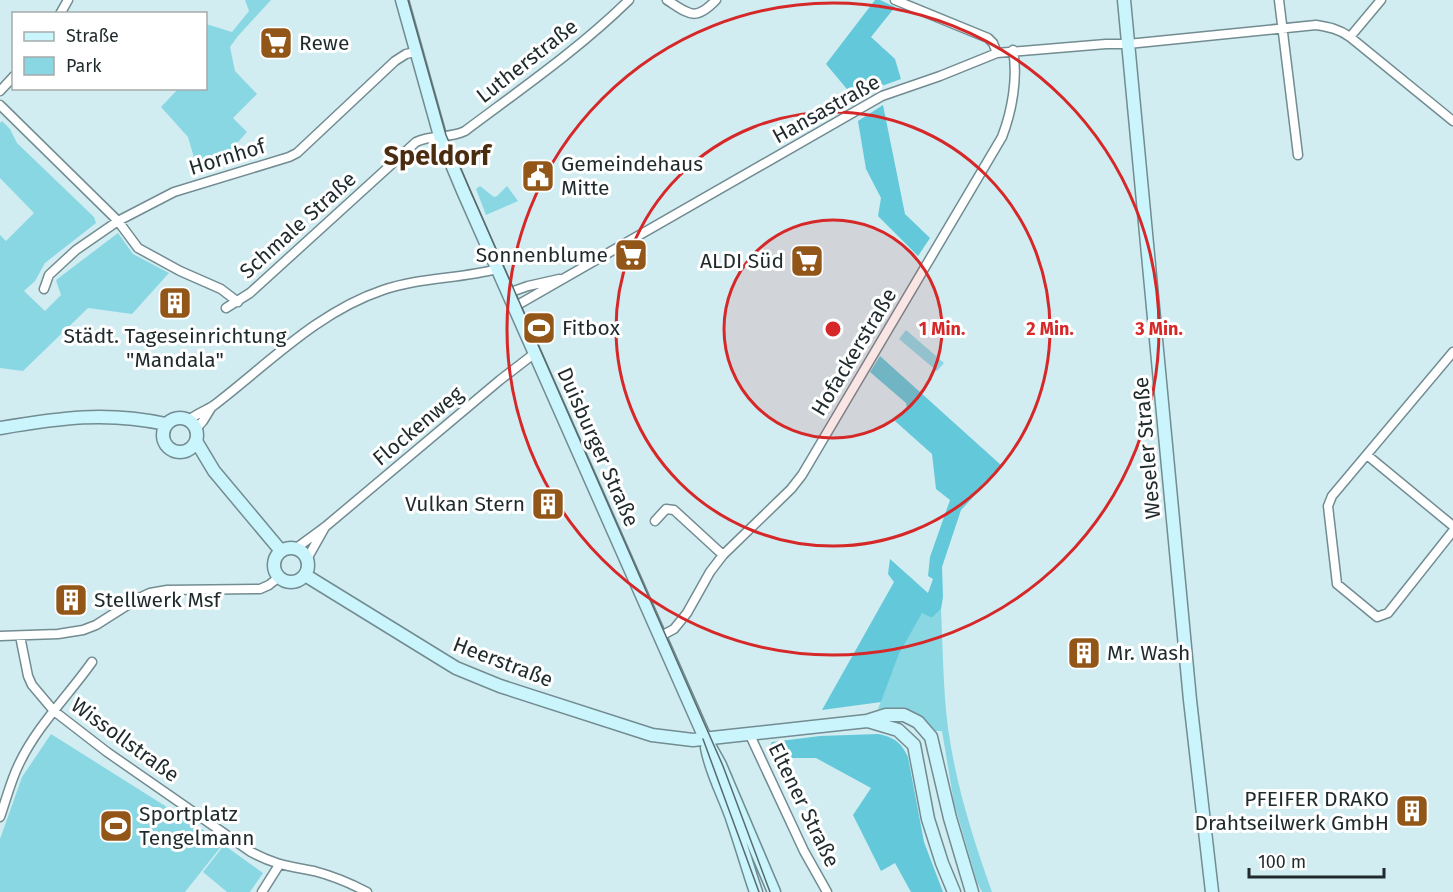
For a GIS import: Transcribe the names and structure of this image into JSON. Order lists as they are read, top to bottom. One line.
{"streets":{"main road":["Duisburger Straße","Weseler Straße","Heerstraße"],"street":["Lutherstraße","Hansastraße","Hornhof","Schmale Straße","Hofackerstraße","Flockenweg","Wissollstraße","Eltener Straße"]},"crossings":[["Lutherstraße","Schmale Straße"],["Lutherstraße","Duisburger Straße"],["Hansastraße","Hofackerstraße"],["Hansastraße","Duisburger Straße"],["Hansastraße","Weseler Straße"],["Hornhof","Schmale Straße"],["Hornhof","Duisburger Straße"],["Schmale Straße","Duisburger Straße"],["Hofackerstraße","Duisburger Straße"],["Flockenweg","Duisburger Straße"],["Flockenweg","Heerstraße"],["Duisburger Straße","Heerstraße"],["Heerstraße","Eltener Straße"]],"districts":["Speldorf"],"places":{"supermarket":["Rewe","Sonnenblume","ALDI Süd"],"public building":["Gemeindehaus Mitte"],"building":["Städt. Tageseinrichtung \"Mandala\"","Vulkan Stern","Stellwerk Msf","Mr. Wash","PFEIFER DRAKO Drahtseilwerk GmbH"],"sports":["Fitbox","Sportplatz Tengelmann"]},"legend":["Straße","Park"],"scale_bar":"100 m","rings":["1 Min.","2 Min.","3 Min."]}
